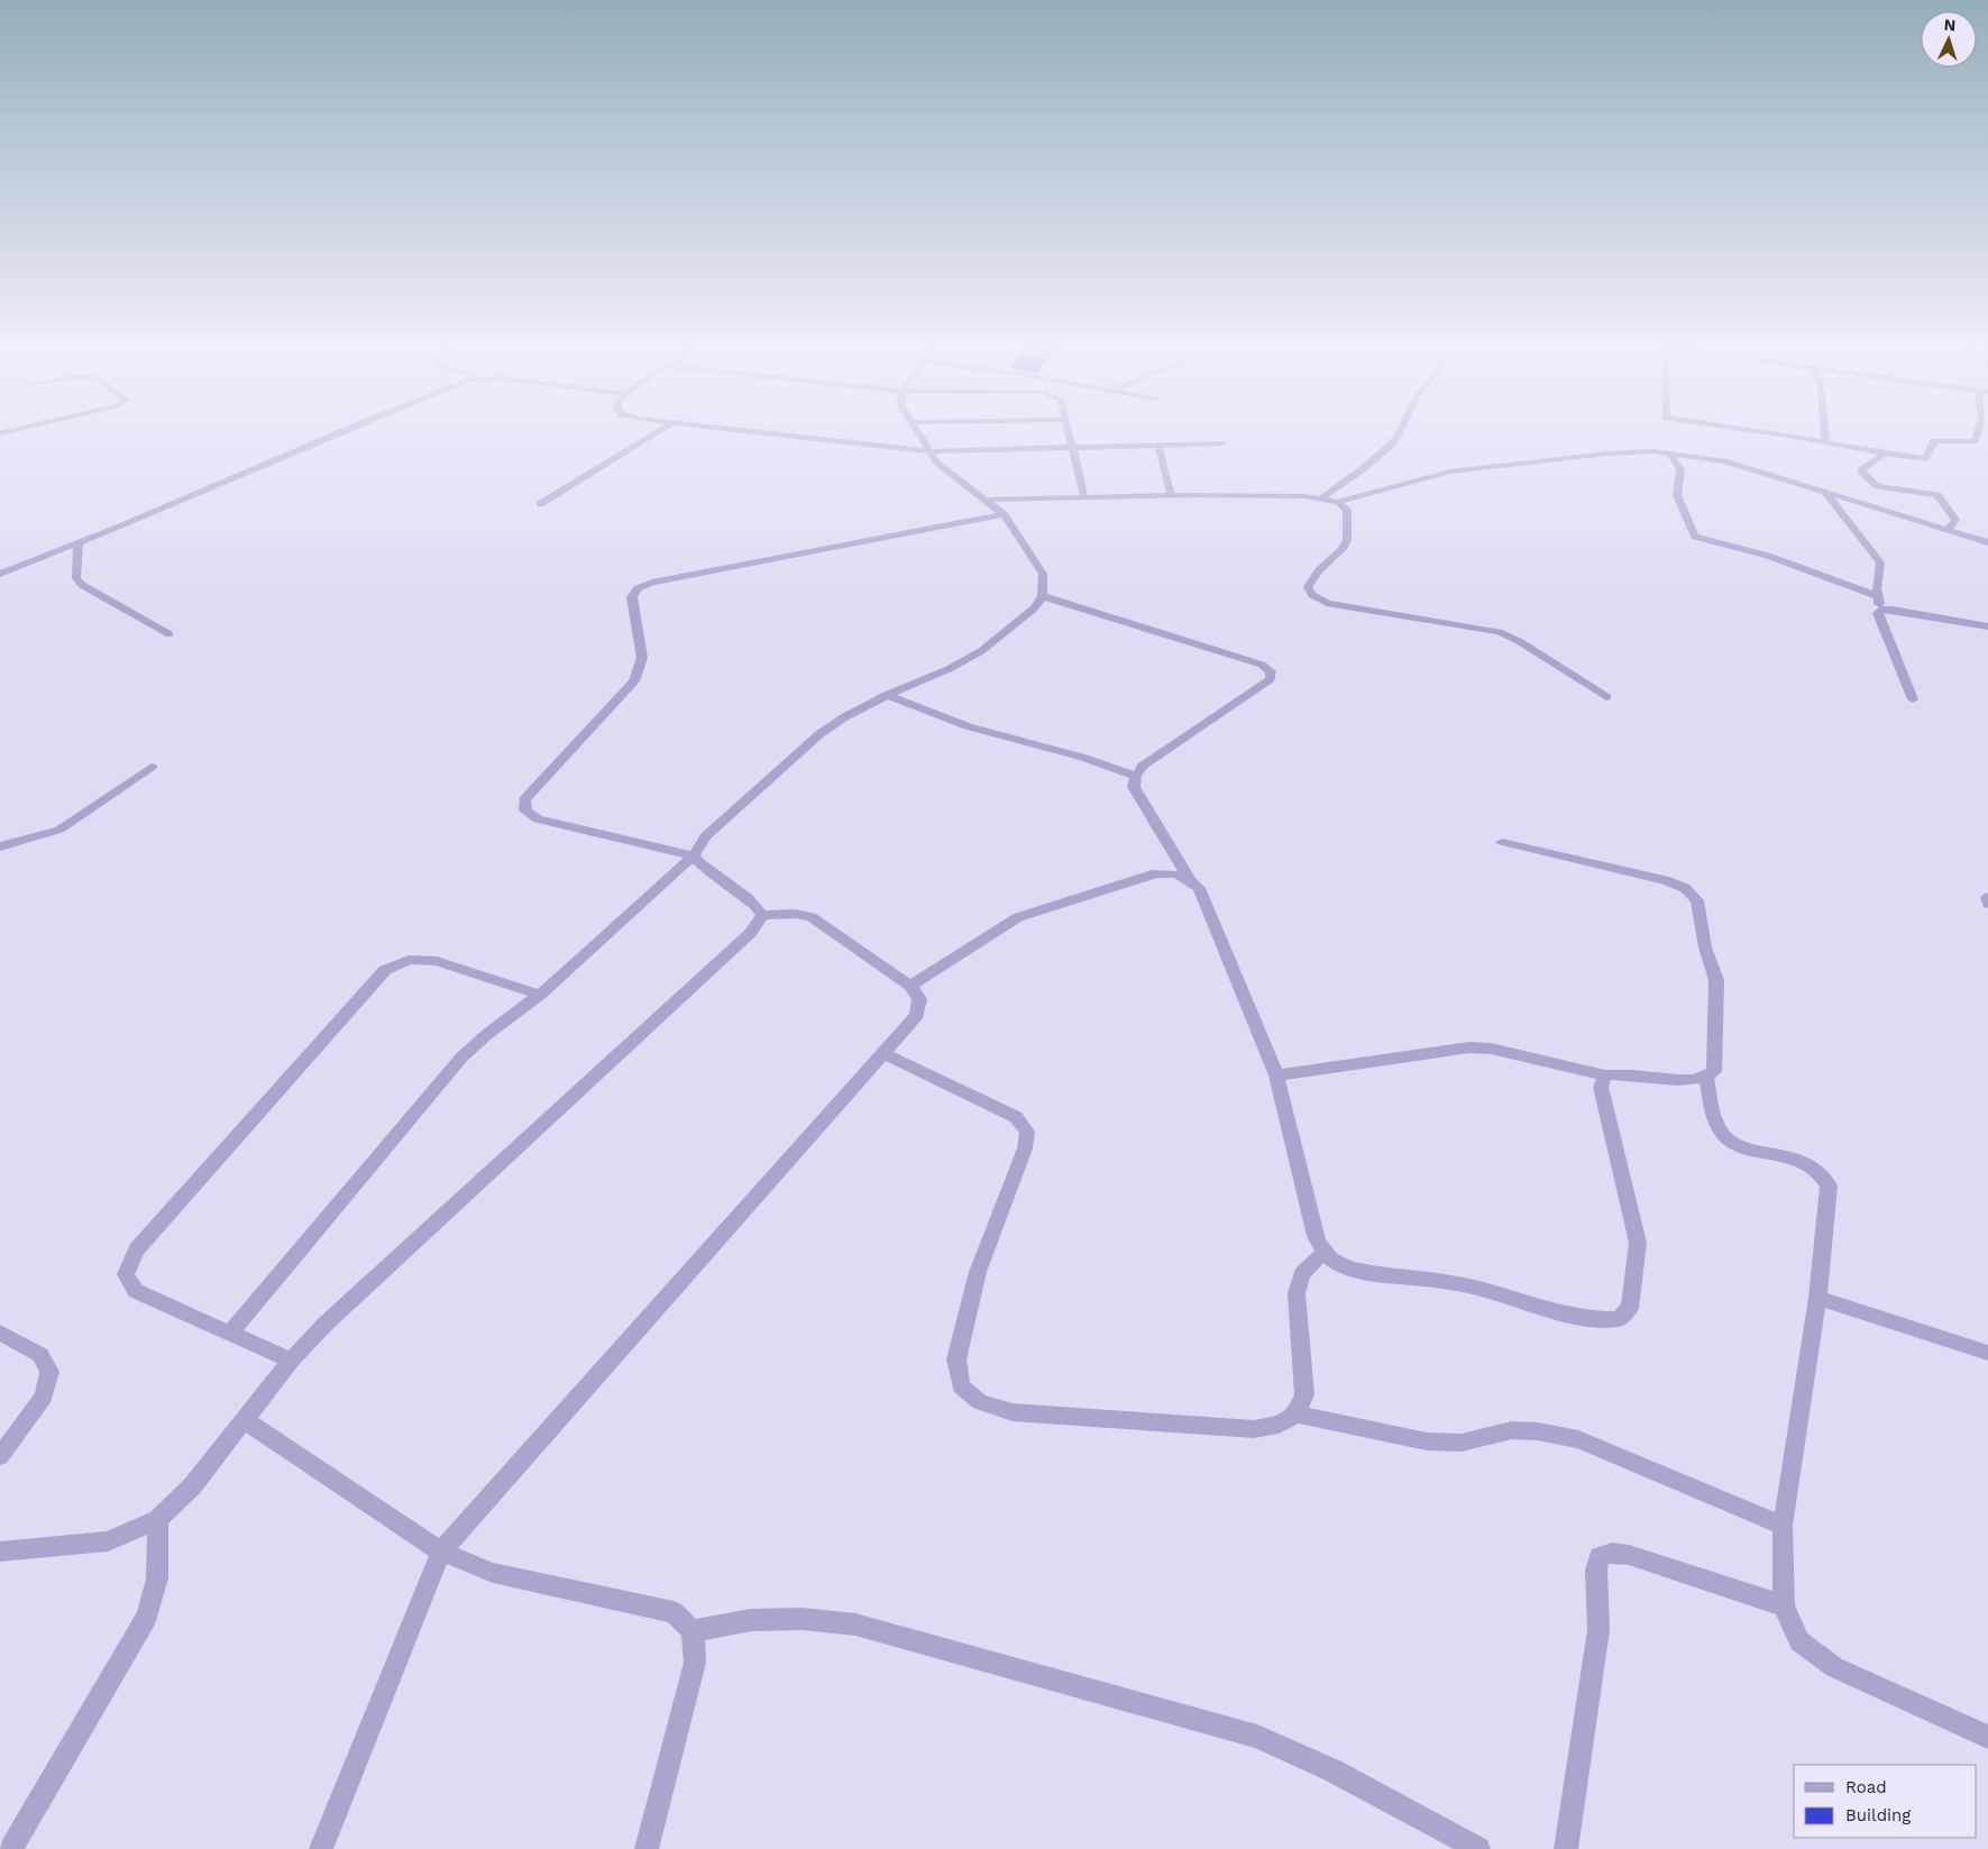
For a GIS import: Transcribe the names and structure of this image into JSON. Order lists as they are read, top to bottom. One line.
{"legend":["Road","Building"],"north":"top"}
